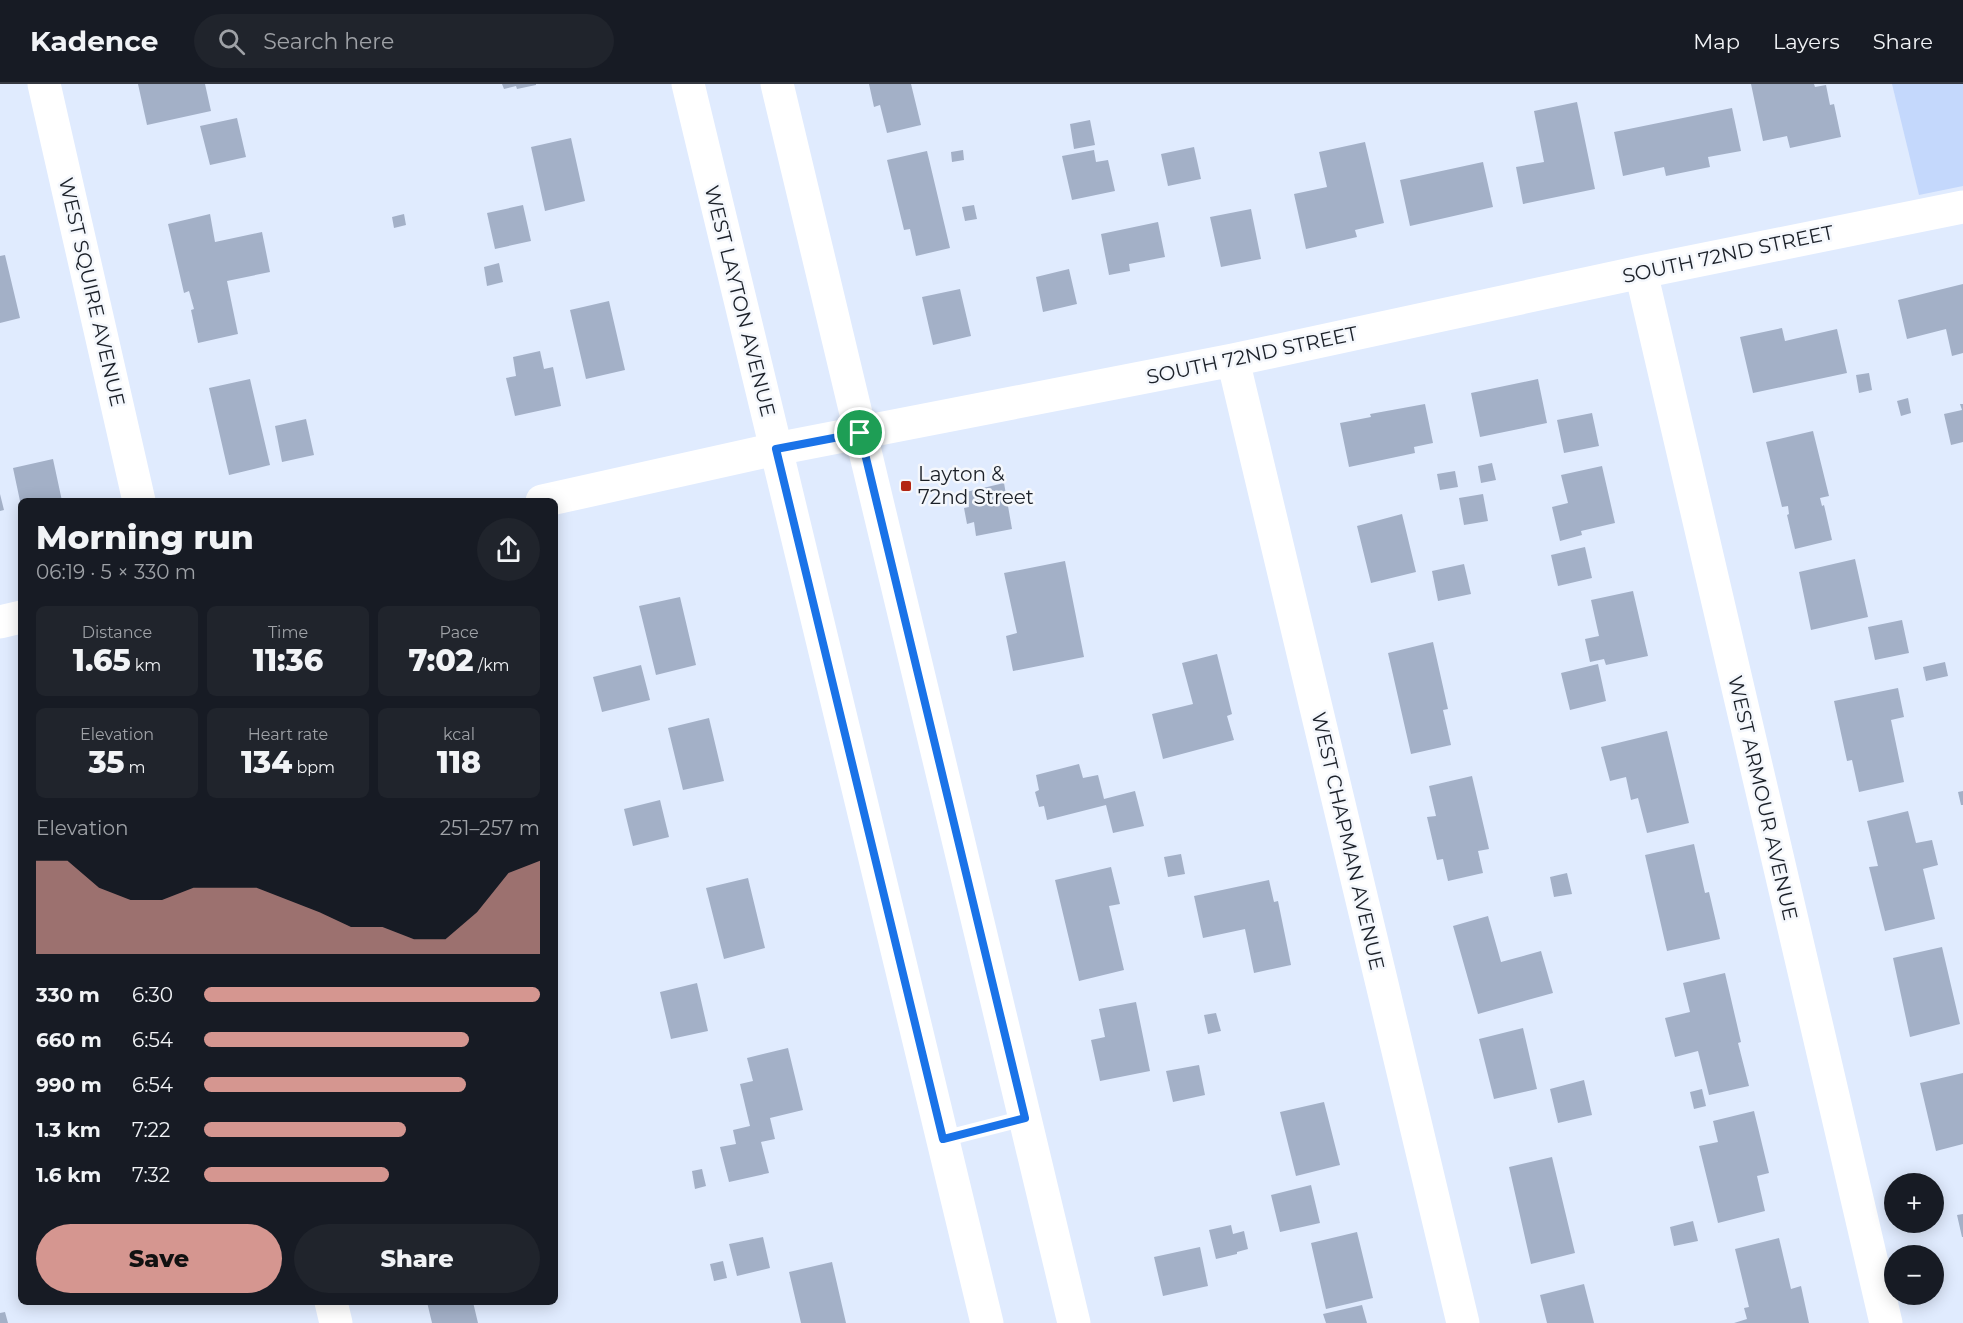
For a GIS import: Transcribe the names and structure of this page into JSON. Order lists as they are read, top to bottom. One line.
{"streets":{"street":["SOUTH 72ND STREET","WEST SQUIRE AVENUE","WEST LAYTON AVENUE","WEST ARMOUR AVENUE","WEST CHAPMAN AVENUE"]},"crossings":[["SOUTH 72ND STREET","WEST LAYTON AVENUE"],["SOUTH 72ND STREET","WEST ARMOUR AVENUE"],["SOUTH 72ND STREET","WEST CHAPMAN AVENUE"]],"places":{"transit":["Layton & 72nd Street"]},"page":{"header":"Kadence","search":"Search here","nav":["Map","Layers","Share"],"heading":["Morning run","06:19 · 5 × 330 m"],"stats":[["Distance","1.65 km"],["Time","11:36"],["Pace","7:02 /km"],["Elevation","35 m"],["Heart rate","134 bpm"],["kcal","118"]],"chart":["Elevation","251–257 m"],"list":[{"name":"330 m","note":"6:30"},{"name":"660 m","note":"6:54"},{"name":"990 m","note":"6:54"},{"name":"1.3 km","note":"7:22"},{"name":"1.6 km","note":"7:32"}],"map_buttons":["+","−"],"buttons":["Save","Share"]}}
